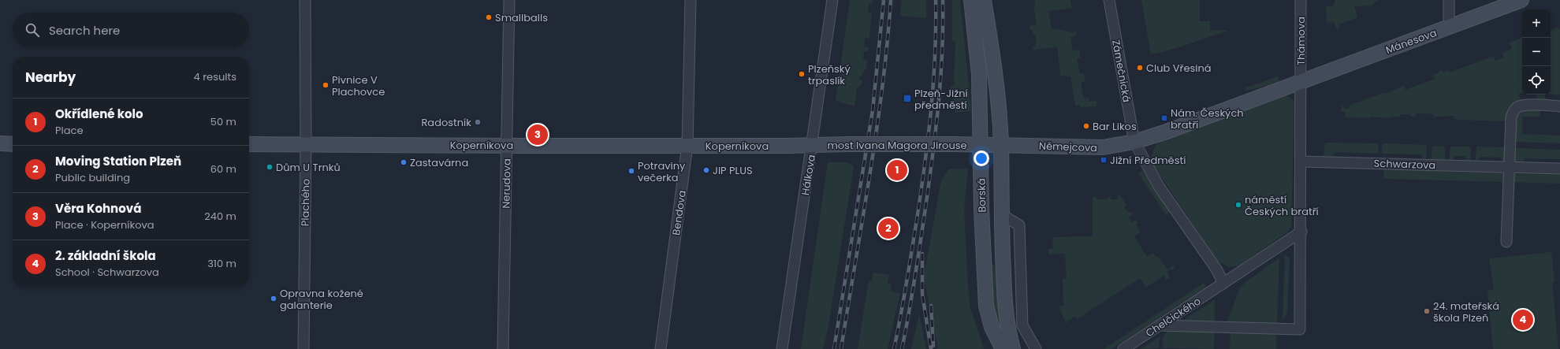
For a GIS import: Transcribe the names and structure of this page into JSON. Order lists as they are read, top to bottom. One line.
{"streets":{"street":["Thámova","Mánesova","Zámečnická","Koperníkova","most Ivana Magora Jirouse","Němejcova","Schwarzova","Hálkova","Nerudova","Borská","Plachého","Bendova","Chelčického"]},"crossings":[["Thámova","Mánesova"],["Zámečnická","Němejcova"],["Koperníkova","most Ivana Magora Jirouse"],["Koperníkova","Hálkova"],["Koperníkova","Nerudova"],["Koperníkova","Plachého"],["Koperníkova","Bendova"],["most Ivana Magora Jirouse","Němejcova"],["most Ivana Magora Jirouse","Hálkova"],["most Ivana Magora Jirouse","Borská"],["Němejcova","Borská"]],"places":{"other":["Smallballs","Club Vřesiná","Plzeňský trpaslík","Pivnice V Plachovce","Radostník","Bar Likos","Zastavárna","Dům U Trnků","JIP PLUS","Potraviny večerka","náměstí Českých bratří","Opravna kožené galanterie","24. mateřská škola Plzeň"],"transit":["Plzeň-Jižní předměstí","Nám. Českých bratří","Jižní Předměstí"]},"page":{"map_buttons":["+","−"],"search":"Search here","heading":["Nearby","4 results"],"list":[{"mark":"1","name":"Okřídlené kolo","note":"Place","value":"50 m"},{"mark":"2","name":"Moving Station Plzeň","note":"Public building","value":"60 m"},{"mark":"3","name":"Věra Kohnová","note":"Place · Koperníkova","value":"240 m"},{"mark":"4","name":"2. základní škola","note":"School · Schwarzova","value":"310 m"}],"pins":["3","1","2","4"]}}
